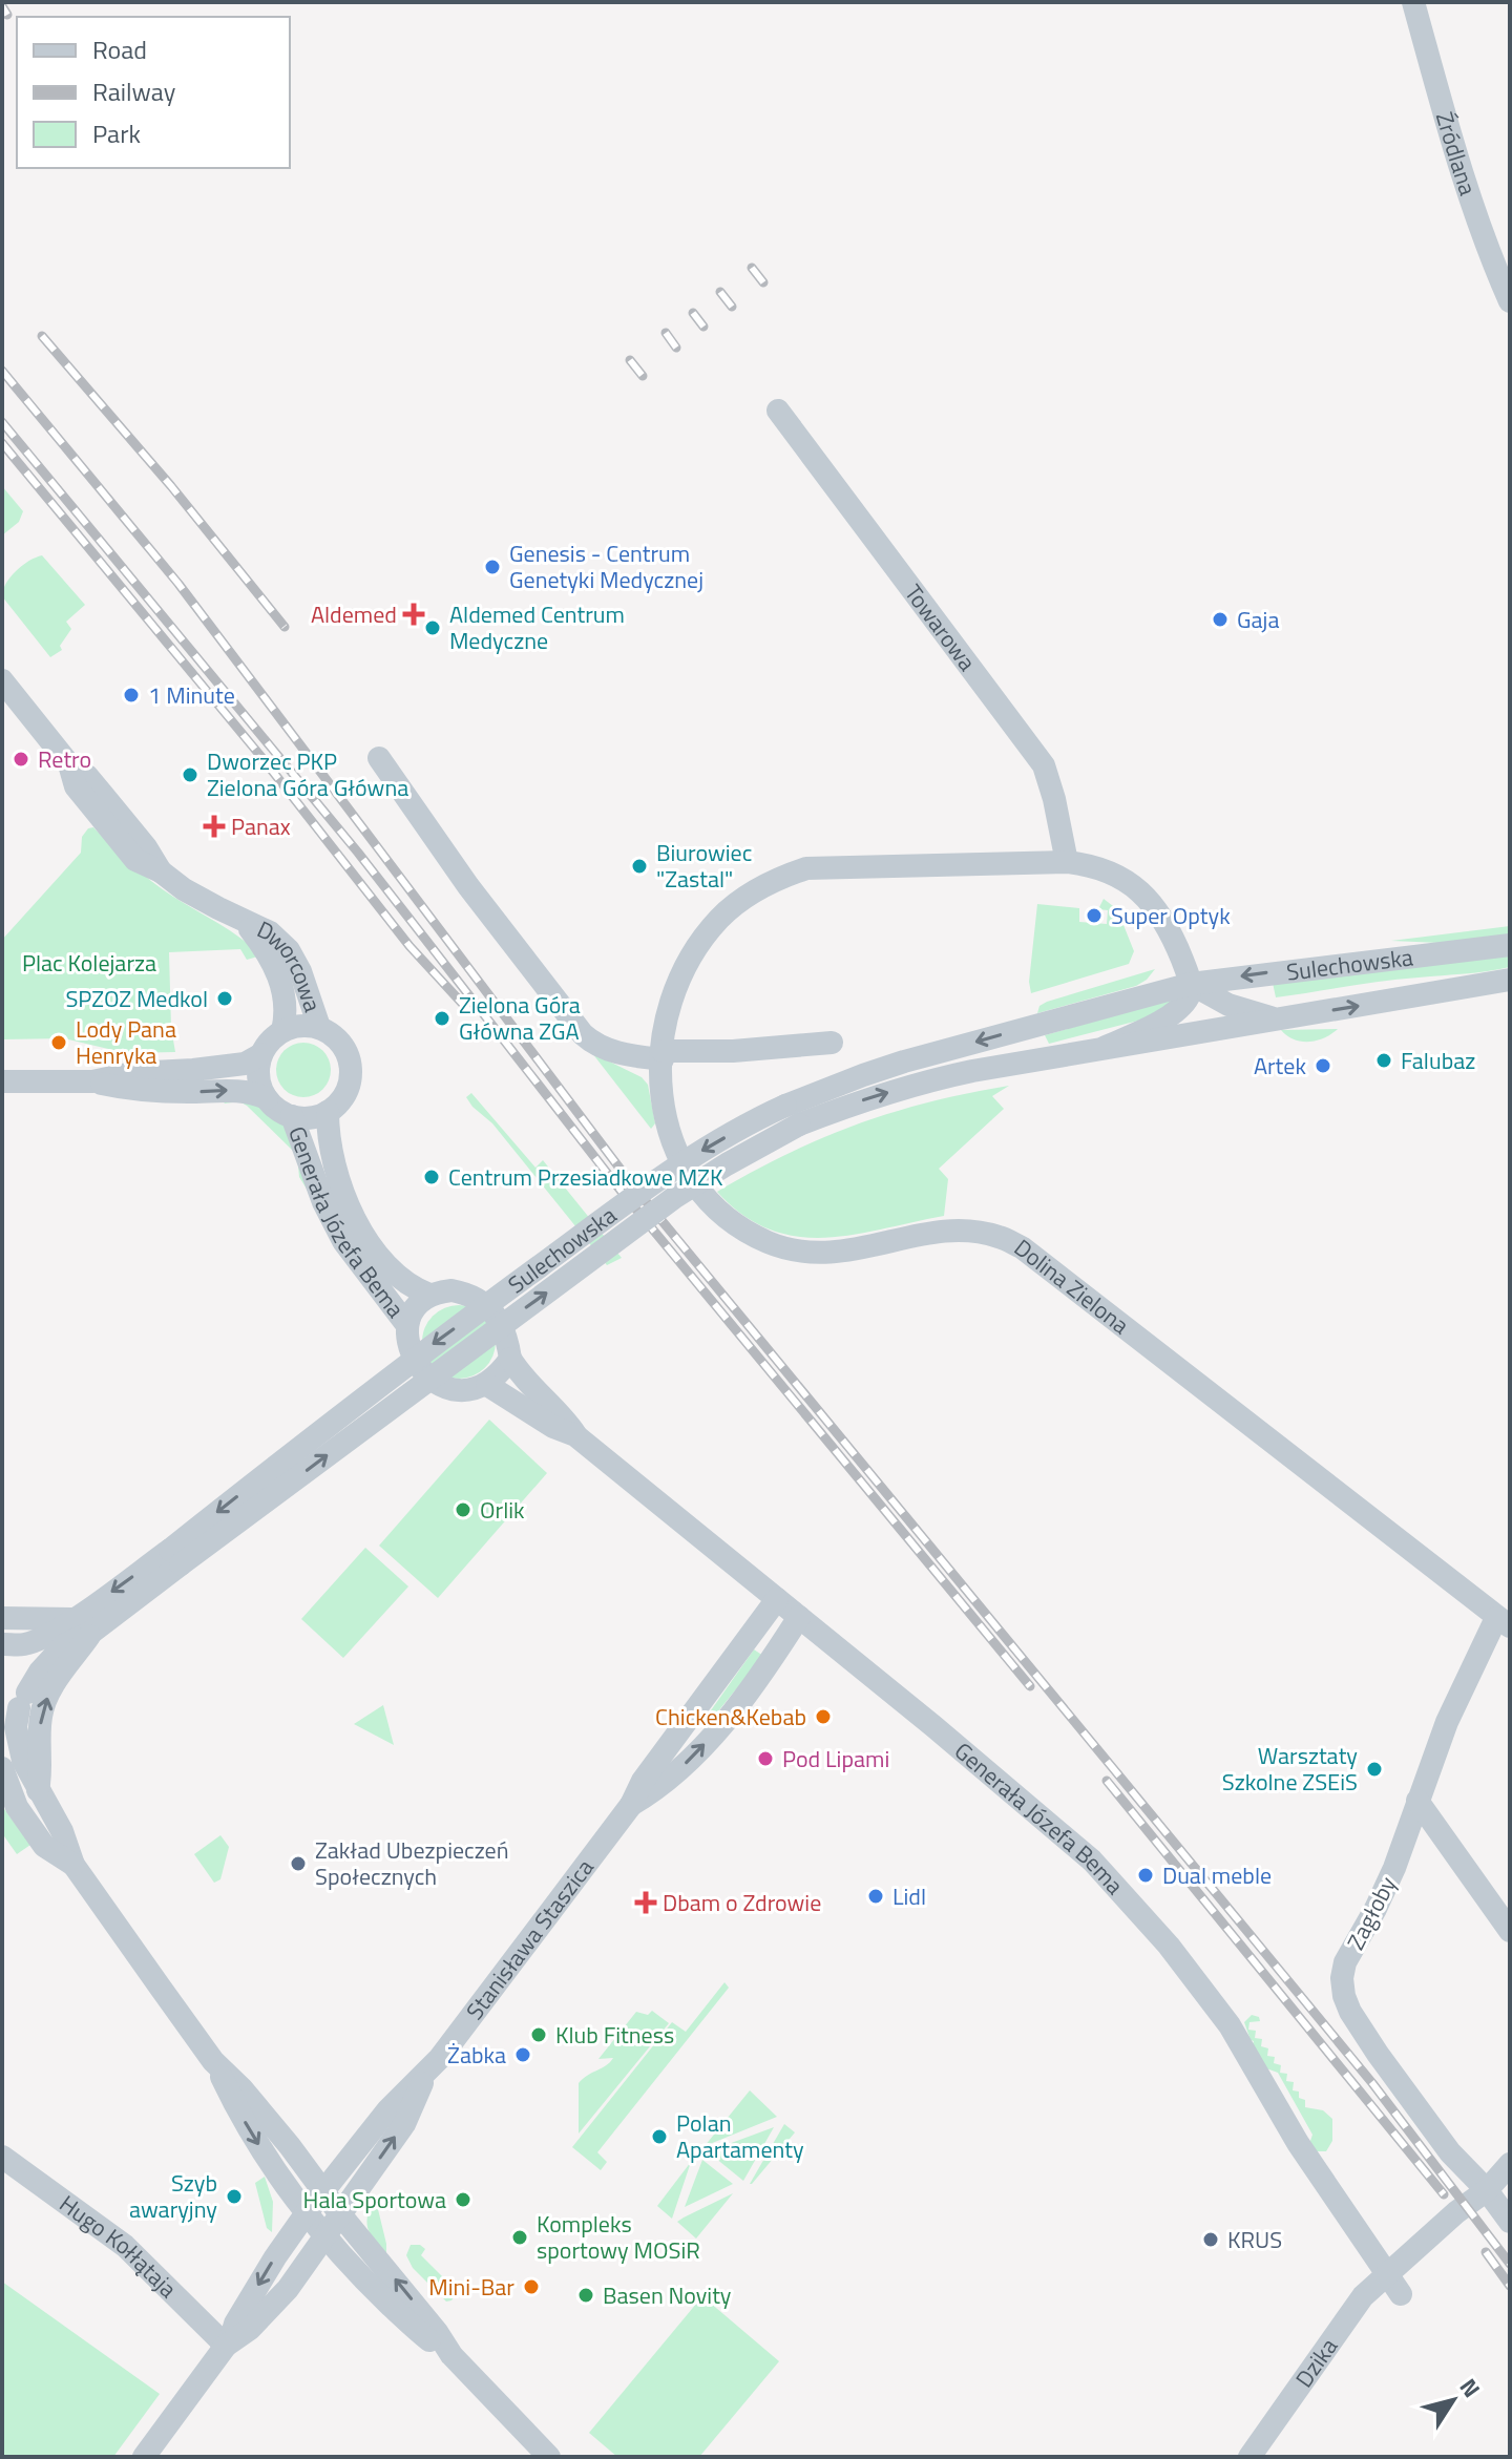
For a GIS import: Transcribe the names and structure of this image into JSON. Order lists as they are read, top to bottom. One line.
{"streets":{"street":["Źródlana","Towarowa","Sulechowska","Dworcowa","Generała Józefa Bema","Dolina Zielona","Zagłoby","Stanisława Staszica","Hugo Kołłątaja","Dzika"]},"crossings":[["Dworcowa","Generała Józefa Bema"],["Generała Józefa Bema","Stanisława Staszica"],["Generała Józefa Bema","Dzika"],["Dolina Zielona","Zagłoby"],["Zagłoby","Dzika"],["Stanisława Staszica","Hugo Kołłątaja"]],"parks":["Plac Kolejarza"],"places":{"other":["Genesis - Centrum Genetyki Medycznej","Gaja","Aldemed Centrum Medyczne","1 Minute","Retro","Dworzec PKP Zielona Góra Główna","Biurowiec \"Zastal\"","Super Optyk","SPZOZ Medkol","Zielona Góra Główna ZGA","Lody Pana Henryka","Falubaz","Artek","Centrum Przesiadkowe MZK","Orlik","Chicken&Kebab","Pod Lipami","Warsztaty Szkolne ZSEiS","Zakład Ubezpieczeń Społecznych","Dual meble","Lidl","Klub Fitness","Żabka","Polan Apartamenty","Szyb awaryjny","Hala Sportowa","Kompleks sportowy MOSiR","KRUS","Mini-Bar","Basen Novity"],"health":["Aldemed","Panax","Dbam o Zdrowie"]},"legend":["Road","Railway","Park"],"north":"top right"}
